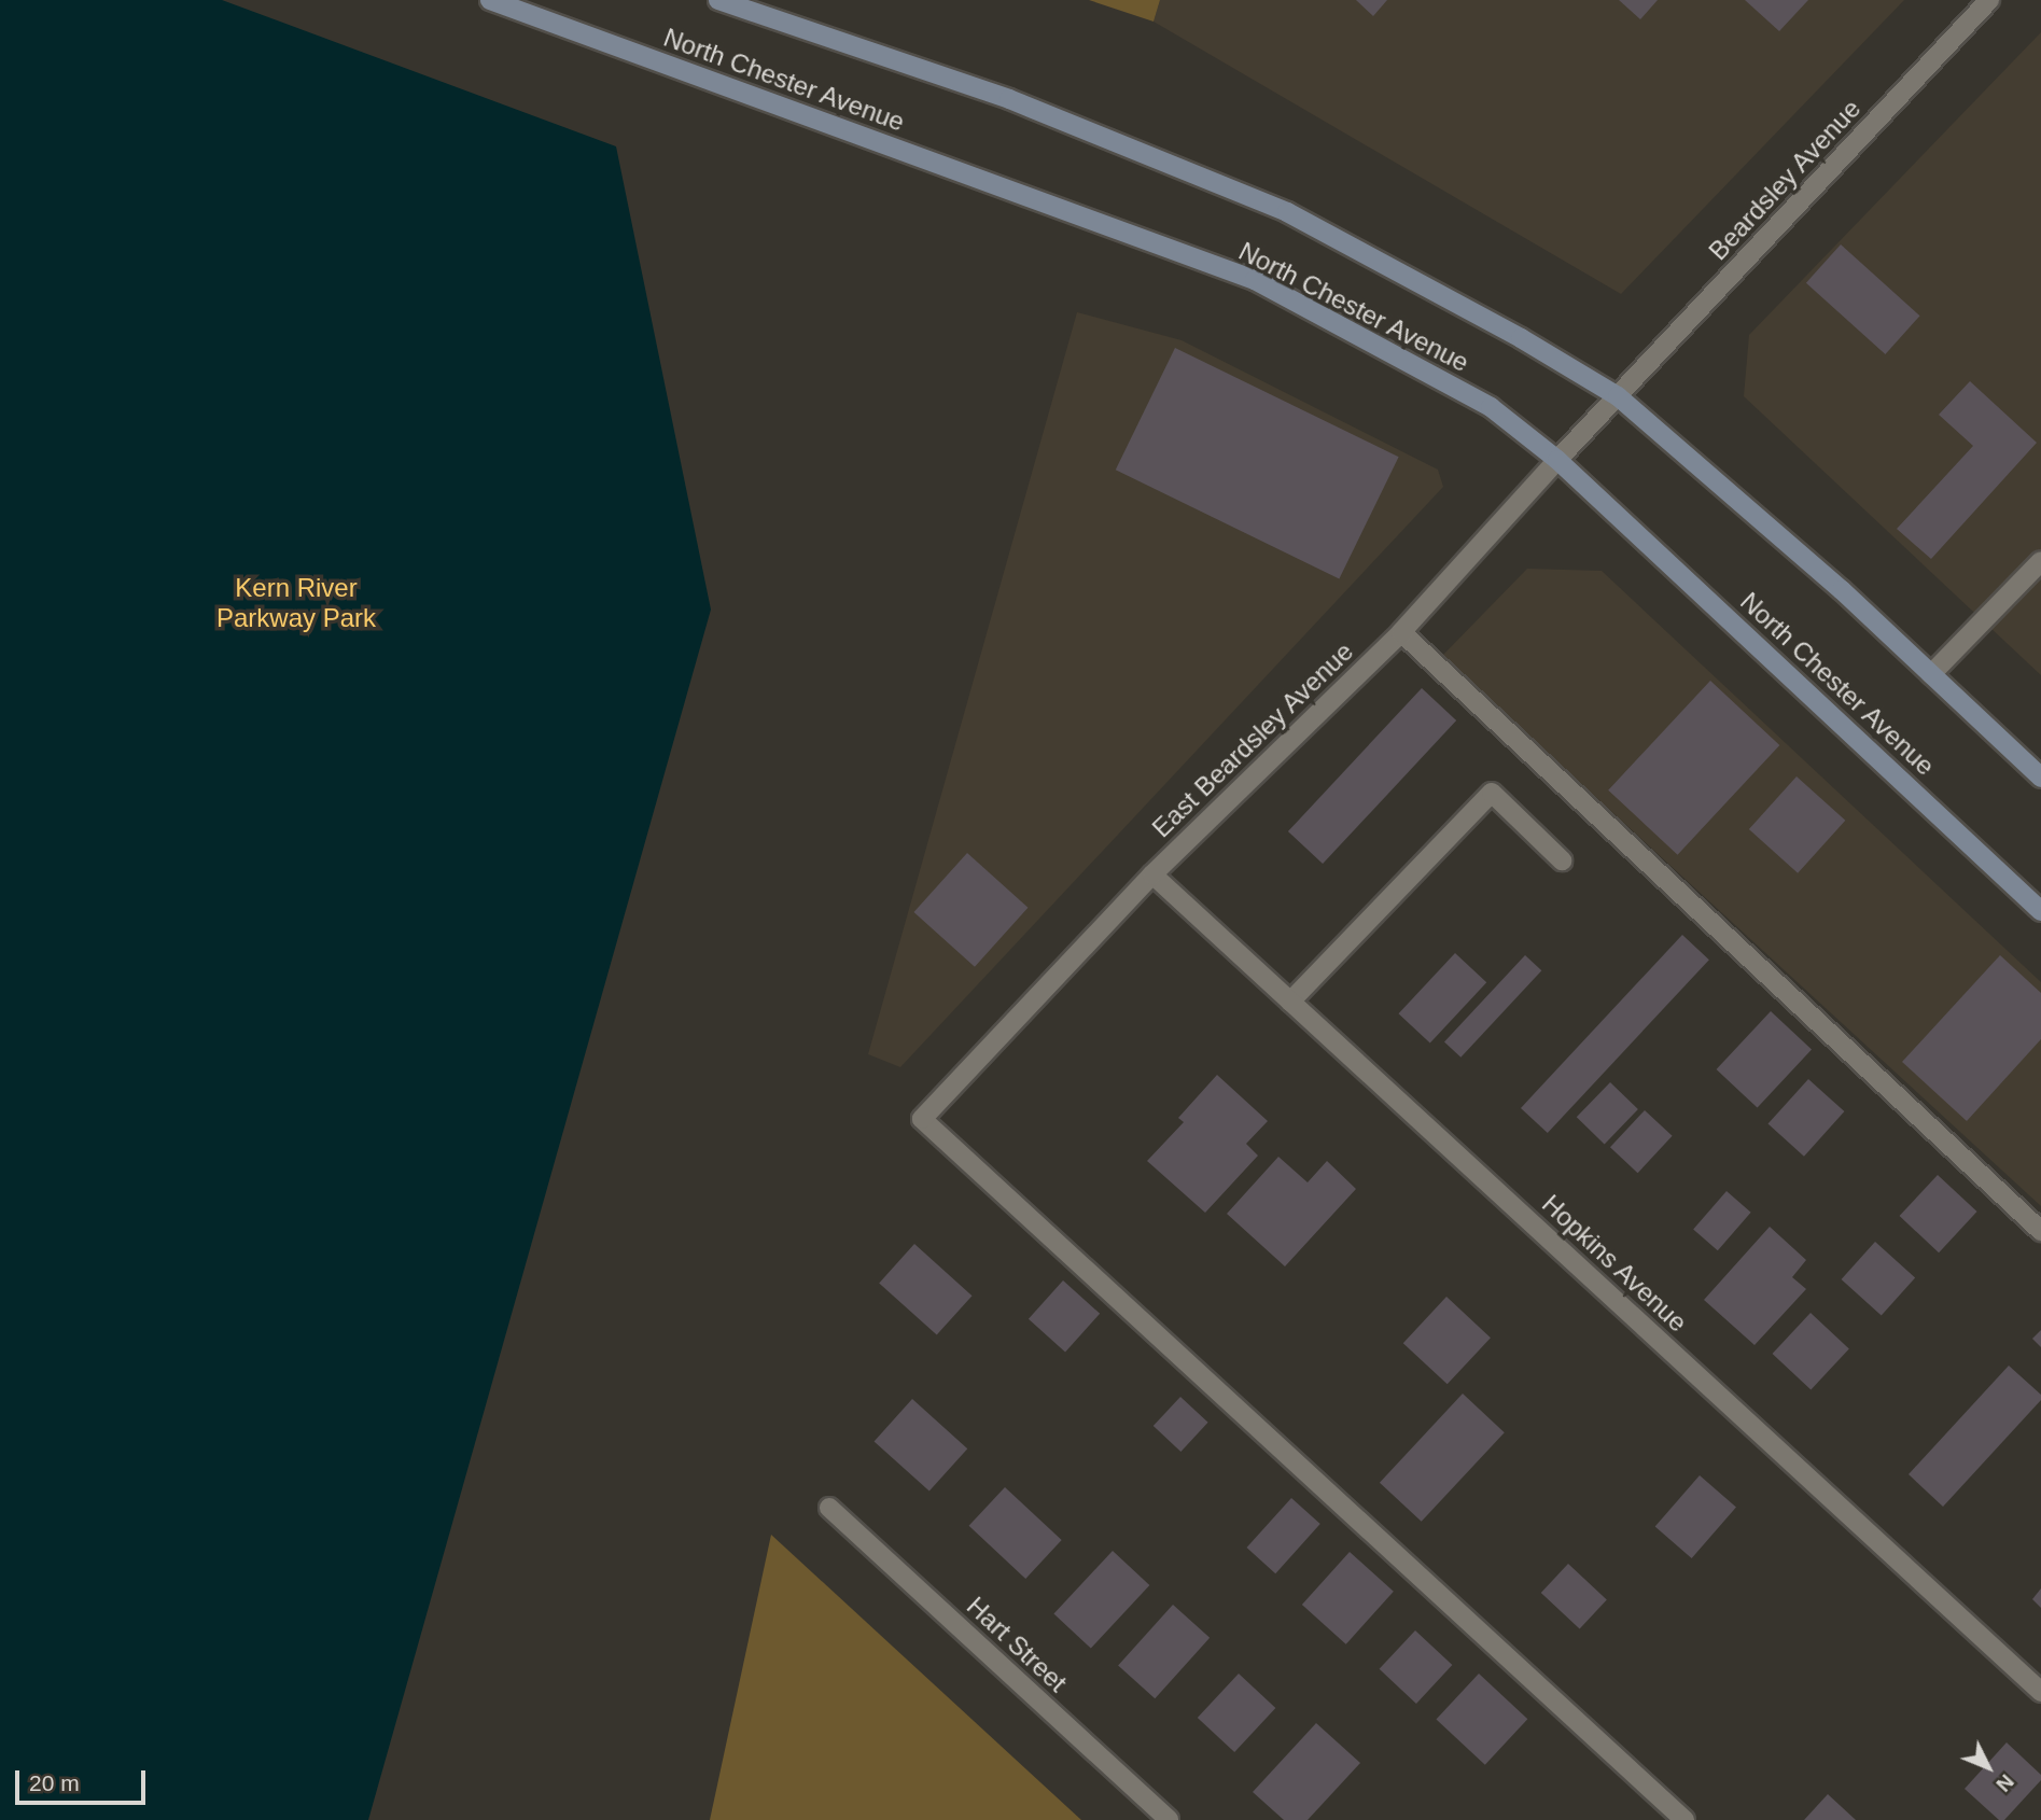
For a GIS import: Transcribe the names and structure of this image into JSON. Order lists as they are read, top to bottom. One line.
{"streets":{"main road":["North Chester Avenue"],"street":["Beardsley Avenue","East Beardsley Avenue","Hopkins Avenue","Hart Street"]},"crossings":[["North Chester Avenue","Beardsley Avenue"],["North Chester Avenue","East Beardsley Avenue"],["Beardsley Avenue","East Beardsley Avenue"],["East Beardsley Avenue","Hopkins Avenue"]],"parks":["Kern River Parkway Park"],"scale_bar":"20 m","north":"bottom right"}
